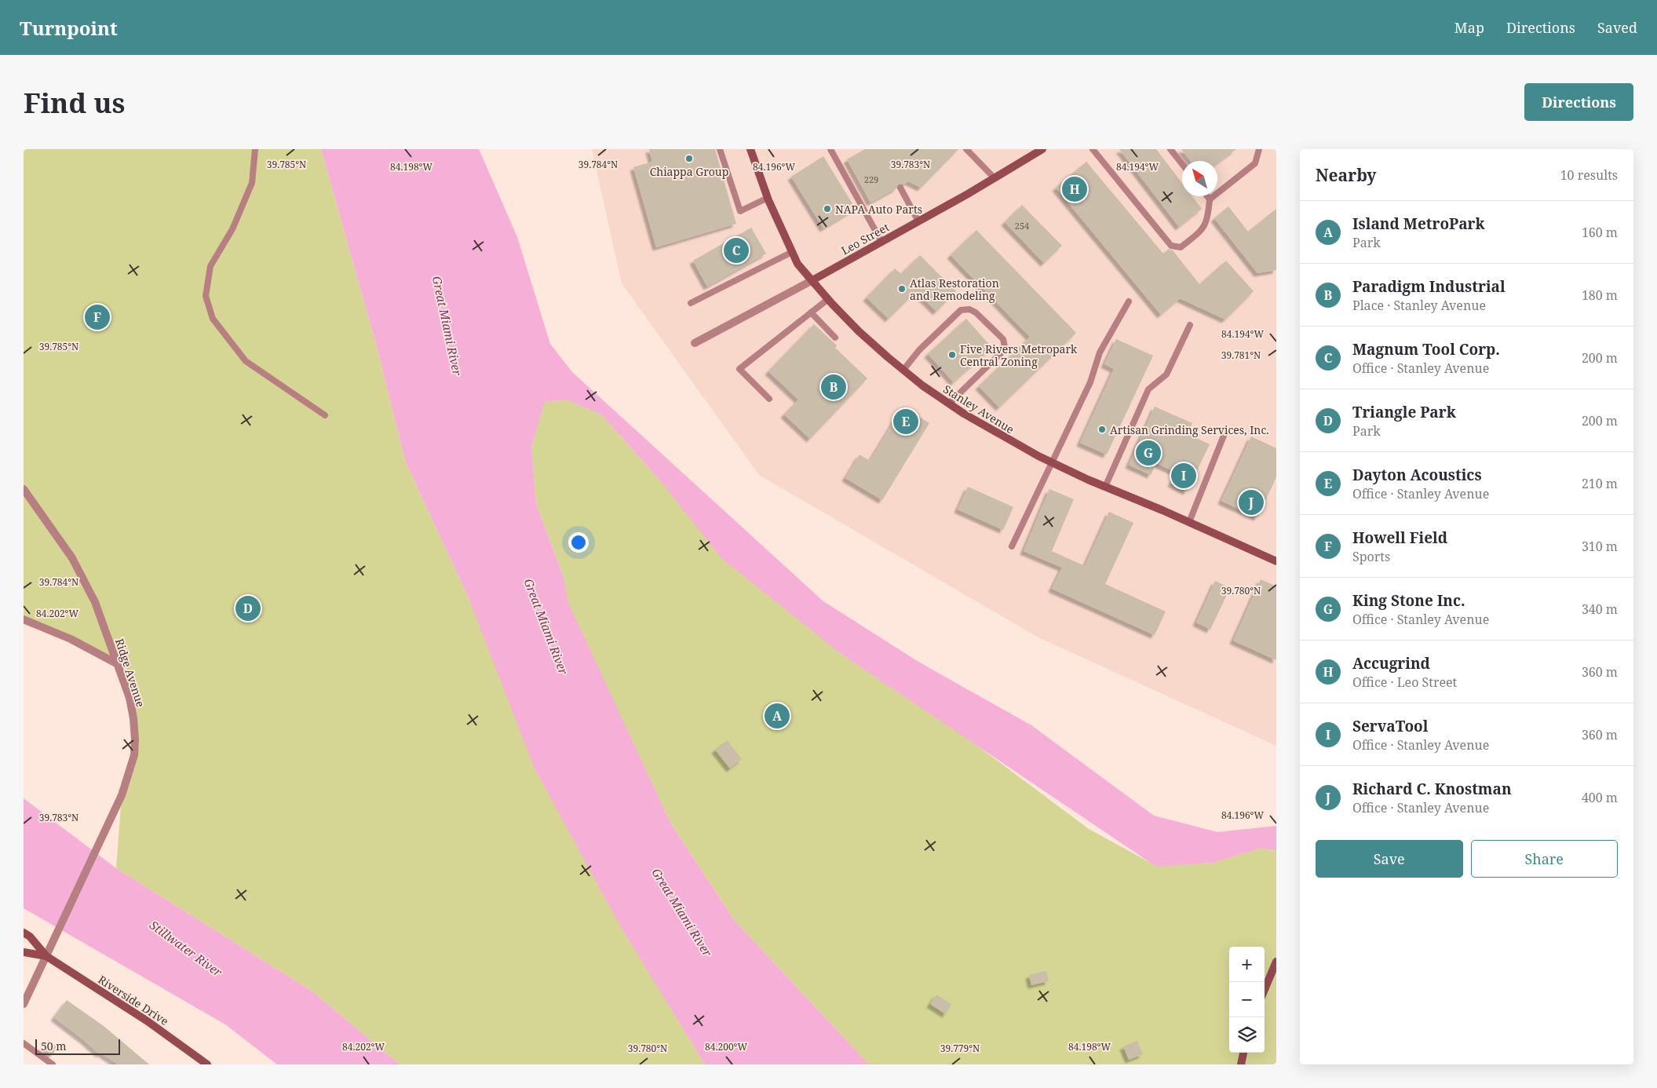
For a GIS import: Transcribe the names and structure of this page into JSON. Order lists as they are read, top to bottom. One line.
{"streets":{"street":["Leo Street","Stanley Avenue","Ridge Avenue","Riverside Drive"]},"crossings":[["Leo Street","Stanley Avenue"],["Ridge Avenue","Riverside Drive"]],"water":["Great Miami River","Stillwater River"],"places":["Chiappa Group","NAPA Auto Parts","Atlas Restoration and Remodeling","Five Rivers Metropark Central Zoning","Artisan Grinding Services, Inc."],"house_numbers":["229","254"],"scale_bar":"50 m","north":"top left","page":{"header":"Turnpoint","nav":["Map","Directions","Saved"],"buttons":["Directions",["Save","Share"]],"title":"Find us","heading":["Nearby","10 results"],"pins":["H","C","F","B","E","G","I","J","D","A"],"list":[{"mark":"A","name":"Island MetroPark","note":"Park","value":"160 m"},{"mark":"B","name":"Paradigm Industrial","note":"Place · Stanley Avenue","value":"180 m"},{"mark":"C","name":"Magnum Tool Corp.","note":"Office · Stanley Avenue","value":"200 m"},{"mark":"D","name":"Triangle Park","note":"Park","value":"200 m"},{"mark":"E","name":"Dayton Acoustics","note":"Office · Stanley Avenue","value":"210 m"},{"mark":"F","name":"Howell Field","note":"Sports","value":"310 m"},{"mark":"G","name":"King Stone Inc.","note":"Office · Stanley Avenue","value":"340 m"},{"mark":"H","name":"Accugrind","note":"Office · Leo Street","value":"360 m"},{"mark":"I","name":"ServaTool","note":"Office · Stanley Avenue","value":"360 m"},{"mark":"J","name":"Richard C. Knostman","note":"Office · Stanley Avenue","value":"400 m"}],"map_buttons":["+","−"],"scale":"50 m"},"coordinates":["39.785°N","39.784°N","39.783°N","84.198°W","84.196°W","84.194°W","39.781°N","39.780°N","84.202°W","84.200°W","39.779°N"]}
